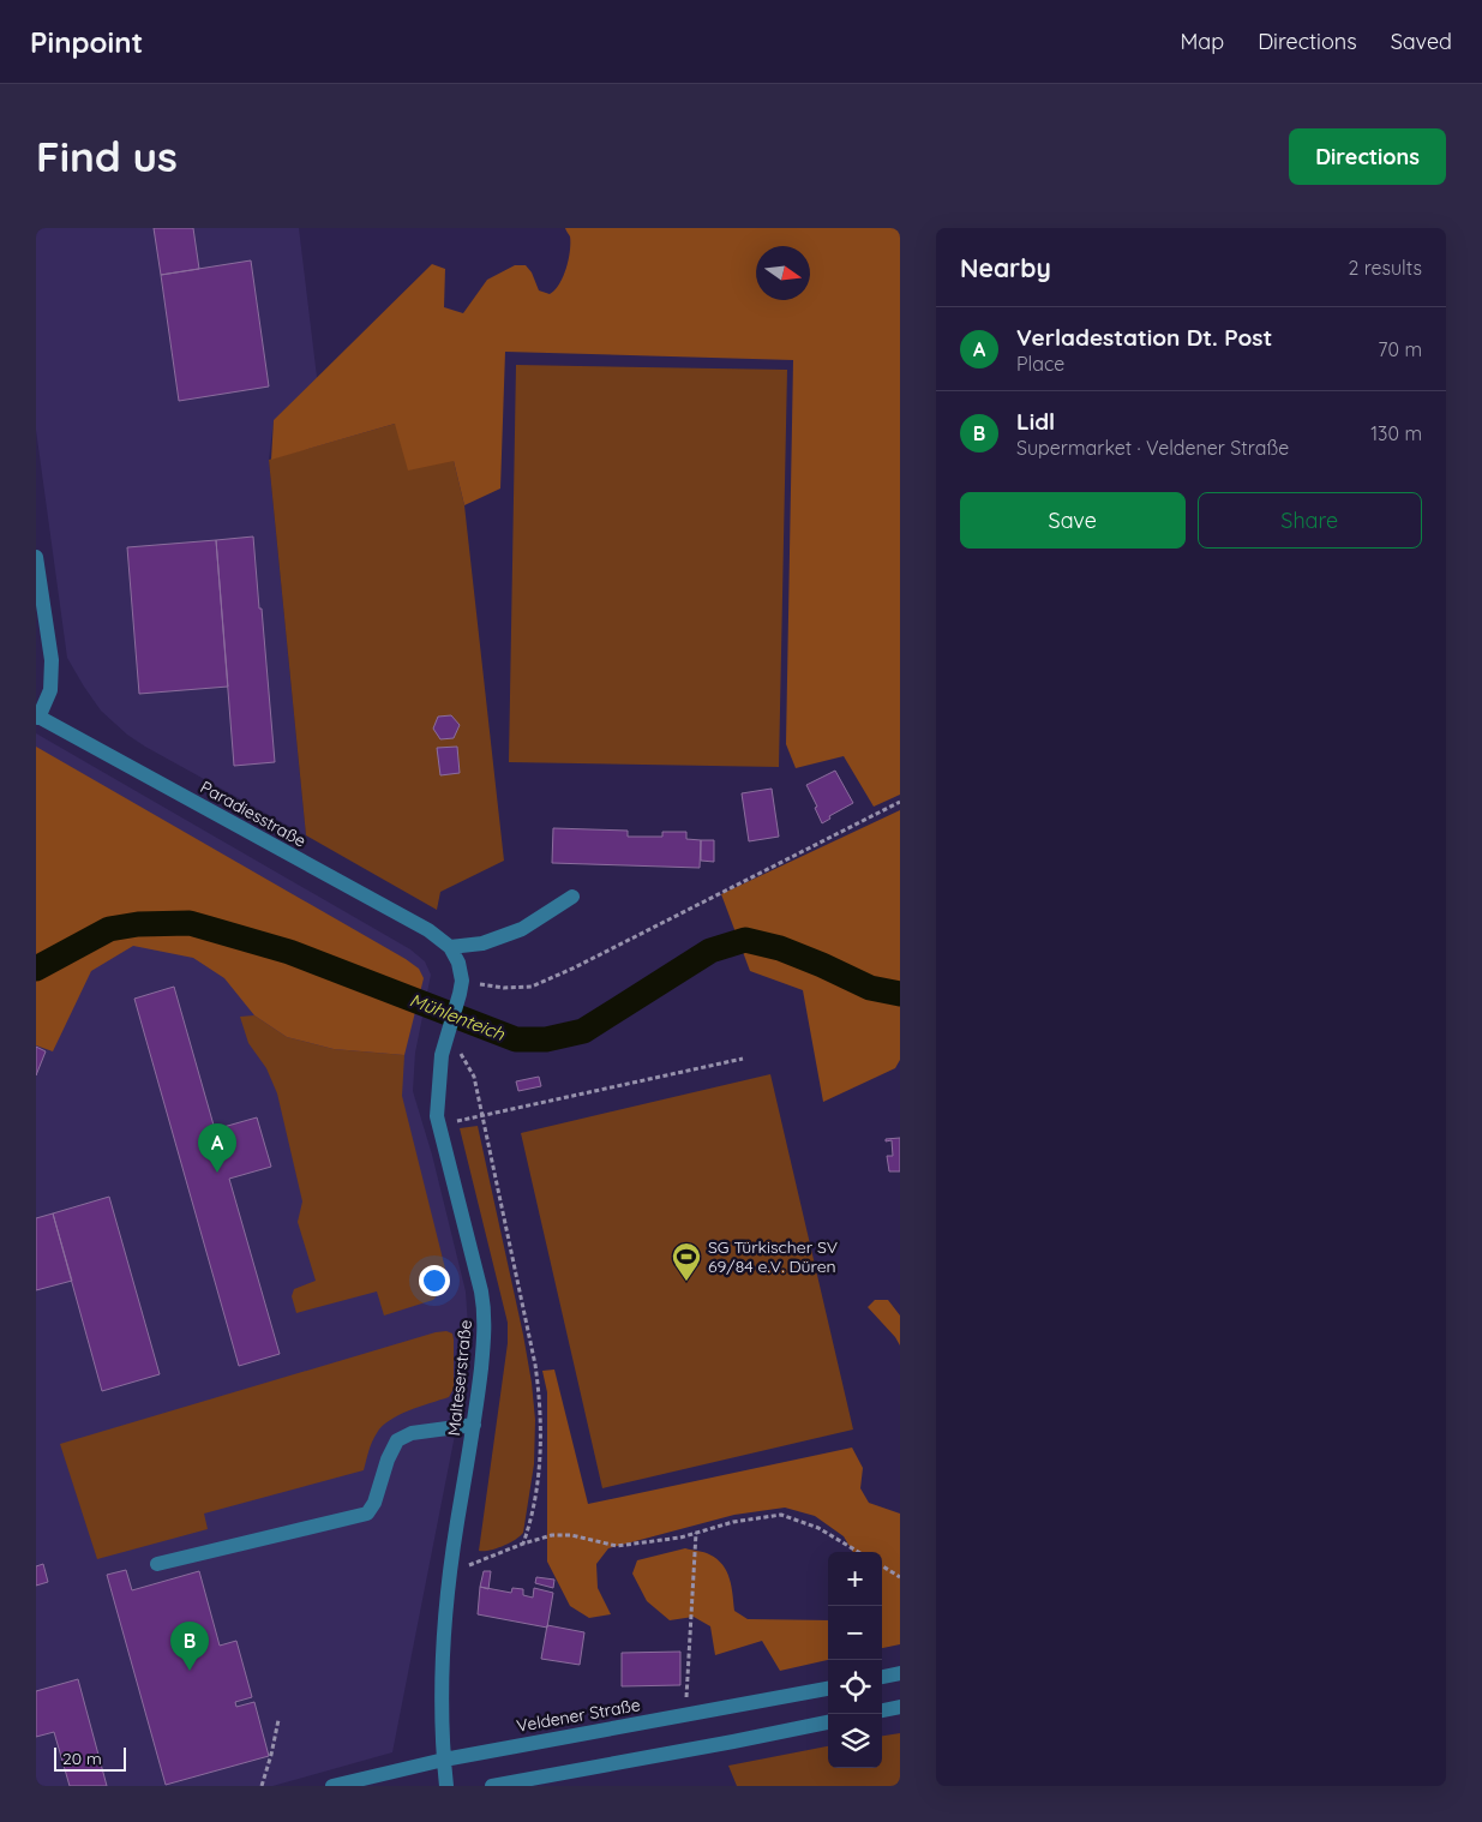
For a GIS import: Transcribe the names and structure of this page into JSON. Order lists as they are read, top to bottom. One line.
{"streets":{"street":["Paradiesstraße","Malteserstraße","Veldener Straße"]},"crossings":[["Malteserstraße","Veldener Straße"]],"water":["Mühlenteich"],"places":{"sports":["SG Türkischer SV 69/84 e.V. Düren"]},"scale_bar":"20 m","north":"right","page":{"header":"Pinpoint","nav":["Map","Directions","Saved"],"buttons":["Directions",["Save","Share"]],"title":"Find us","heading":["Nearby","2 results"],"list":[{"mark":"A","name":"Verladestation Dt. Post","note":"Place","value":"70 m"},{"mark":"B","name":"Lidl","note":"Supermarket · Veldener Straße","value":"130 m"}],"pins":["A","B"],"map_buttons":["+","−"],"scale":"20 m"}}
